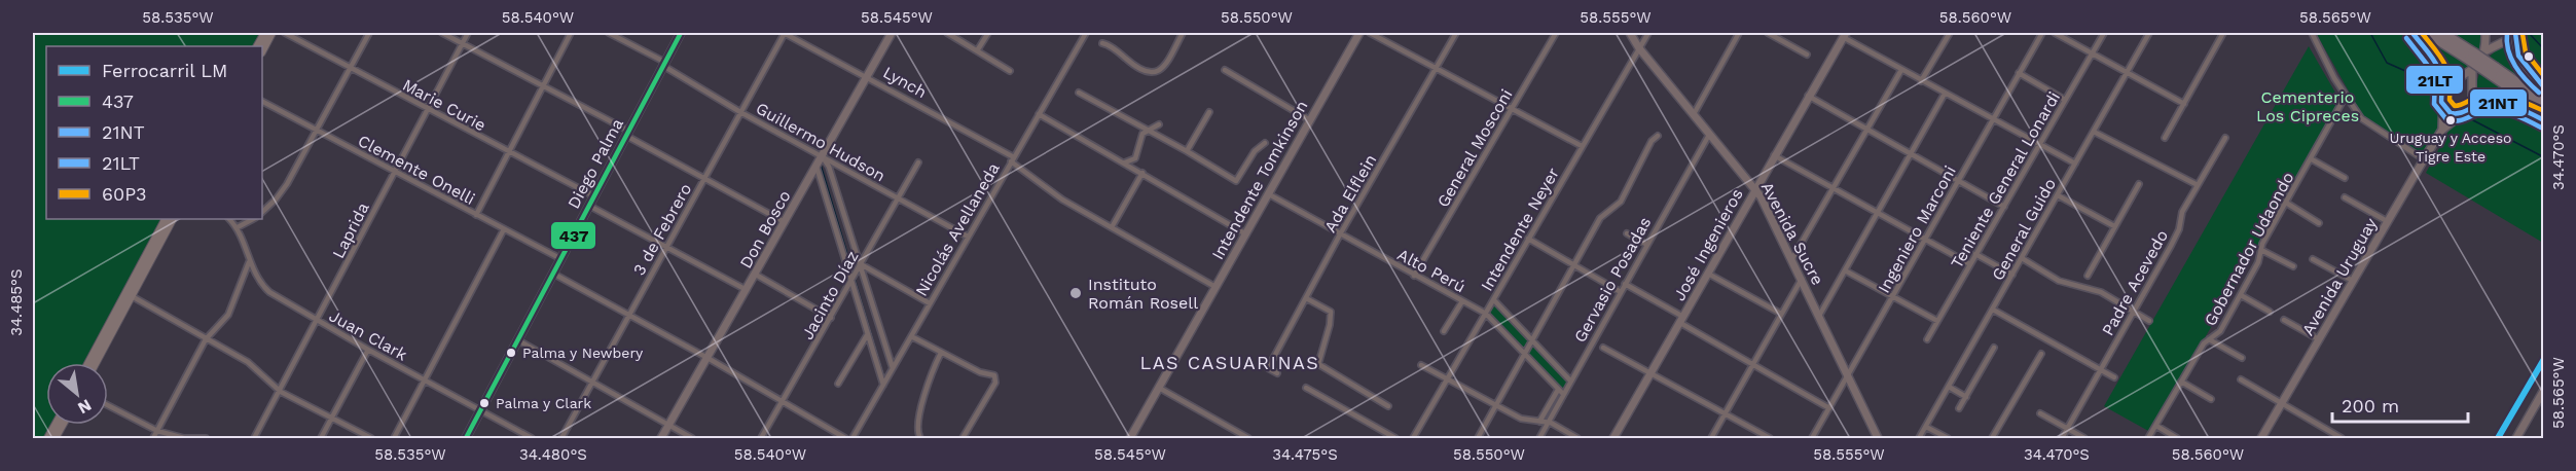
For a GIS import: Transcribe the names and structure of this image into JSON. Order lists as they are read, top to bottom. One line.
{"streets":{"main road":["Diego Palma","Intendente Tomkinson","Don Bosco","Avenida Sucre","José Ingenieros","Avenida Uruguay"],"street":["Lynch","Marie Curie","Guillermo Hudson","General Mosconi","Clemente Onelli","Teniente General Lonardi","Ada Elflein","3 de Febrero","Nicolás Avellaneda","Intendente Neyer","Ingeniero Marconi","General Guido","Laprida","Gobernador Udaondo","Alto Perú","Gervasio Posadas","Padre Acevedo","Jacinto Díaz","Juan Clark"]},"crossings":[["Lynch","Intendente Tomkinson"],["Lynch","3 de Febrero"],["Lynch","Don Bosco"],["Lynch","Nicolás Avellaneda"],["Marie Curie","Diego Palma"],["Marie Curie","Laprida"],["Guillermo Hudson","Diego Palma"],["Guillermo Hudson","3 de Febrero"],["Guillermo Hudson","Don Bosco"],["Guillermo Hudson","Nicolás Avellaneda"],["Guillermo Hudson","Jacinto Díaz"],["General Mosconi","Alto Perú"],["Diego Palma","Clemente Onelli"],["Diego Palma","Juan Clark"],["Clemente Onelli","Laprida"],["Intendente Tomkinson","Alto Perú"],["Ada Elflein","Alto Perú"],["Intendente Neyer","Avenida Sucre"],["Intendente Neyer","Alto Perú"],["Ingeniero Marconi","Avenida Sucre"],["Laprida","Juan Clark"],["Avenida Sucre","José Ingenieros"],["Avenida Sucre","Gervasio Posadas"],["Alto Perú","Gervasio Posadas"]],"districts":["LAS CASUARINAS"],"parks":["Cementerio Los Cipreces"],"places":["Uruguay y Acceso Tigre Este","Instituto Román Rosell","Palma y Newbery","Palma y Clark"],"lines":["transit line 437","transit line 21NT","transit line 21LT","transit line 60P3","rail line LM"],"legend":["Ferrocarril LM","437","21NT","21LT","60P3"],"scale_bar":"200 m","north":"bottom right","coordinates":["58.535°W","58.540°W","58.545°W","58.550°W","58.555°W","58.560°W","58.565°W","34.470°S","34.485°S","34.480°S","34.475°S"]}
